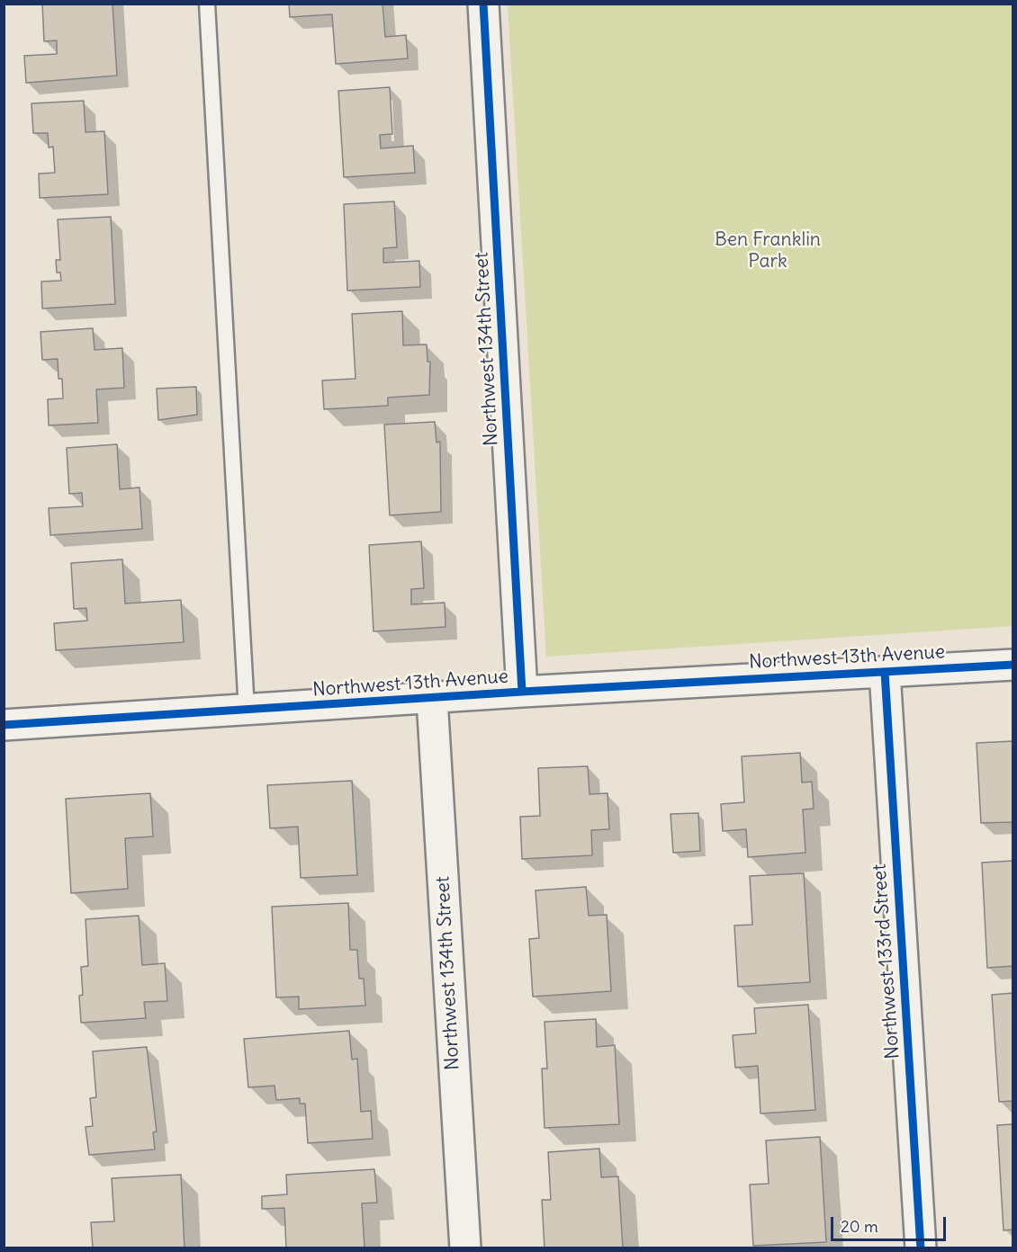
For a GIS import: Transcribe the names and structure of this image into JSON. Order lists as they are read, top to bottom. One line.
{"streets":{"street":["Northwest 134th Street","Northwest 13th Avenue","Northwest 133rd Street"]},"crossings":[["Northwest 134th Street","Northwest 13th Avenue"],["Northwest 13th Avenue","Northwest 133rd Street"]],"parks":["Ben Franklin Park"],"scale_bar":"20 m"}
